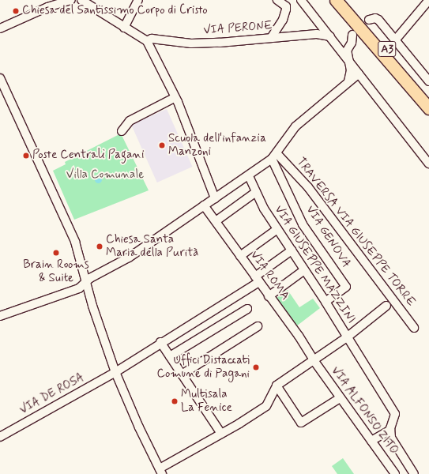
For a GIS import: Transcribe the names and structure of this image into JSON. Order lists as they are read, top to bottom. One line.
{"streets":{"highway":["A3"],"street":["VIA PERONE","TRAVERSA VIA GIUSEPPE TORRE","VIA GENOVA","VIA GIUSEPPE MAZZINI","VIA ROMA","VIA DE ROSA","VIA ALFONSO ZITO"]},"crossings":[["TRAVERSA VIA GIUSEPPE TORRE","VIA GENOVA"],["VIA GENOVA","VIA GIUSEPPE MAZZINI"],["VIA GIUSEPPE MAZZINI","VIA DE ROSA"],["VIA ROMA","VIA DE ROSA"],["VIA ROMA","VIA ALFONSO ZITO"]],"parks":["Villa Comunale"],"places":["Chiesa del Santissimo Corpo di Cristo","Scuola dell'infanzia Manzoni","Poste Centrali Pagani","Chiesa Santa Maria della Purità","Brain Rooms & Suite","Uffici Distaccati Comune di Pagani","Multisala La Fenice"]}
